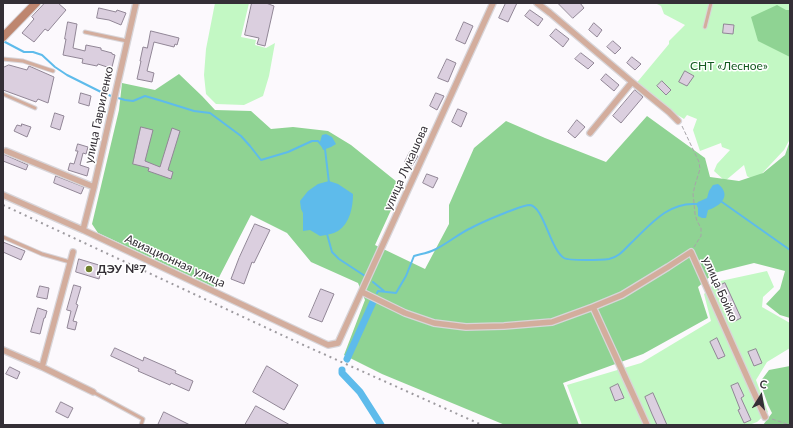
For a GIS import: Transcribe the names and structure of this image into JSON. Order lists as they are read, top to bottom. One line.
{"streets":{"street":["улица Гавриленко","улица Лукашова","Авиационная улица","улица Бойко"]},"crossings":[["улица Гавриленко","Авиационная улица"],["улица Лукашова","Авиационная улица"],["улица Лукашова","улица Бойко"]],"parks":["СНТ «Лесное»"],"places":["ДЭУ №7"],"north":"top"}
